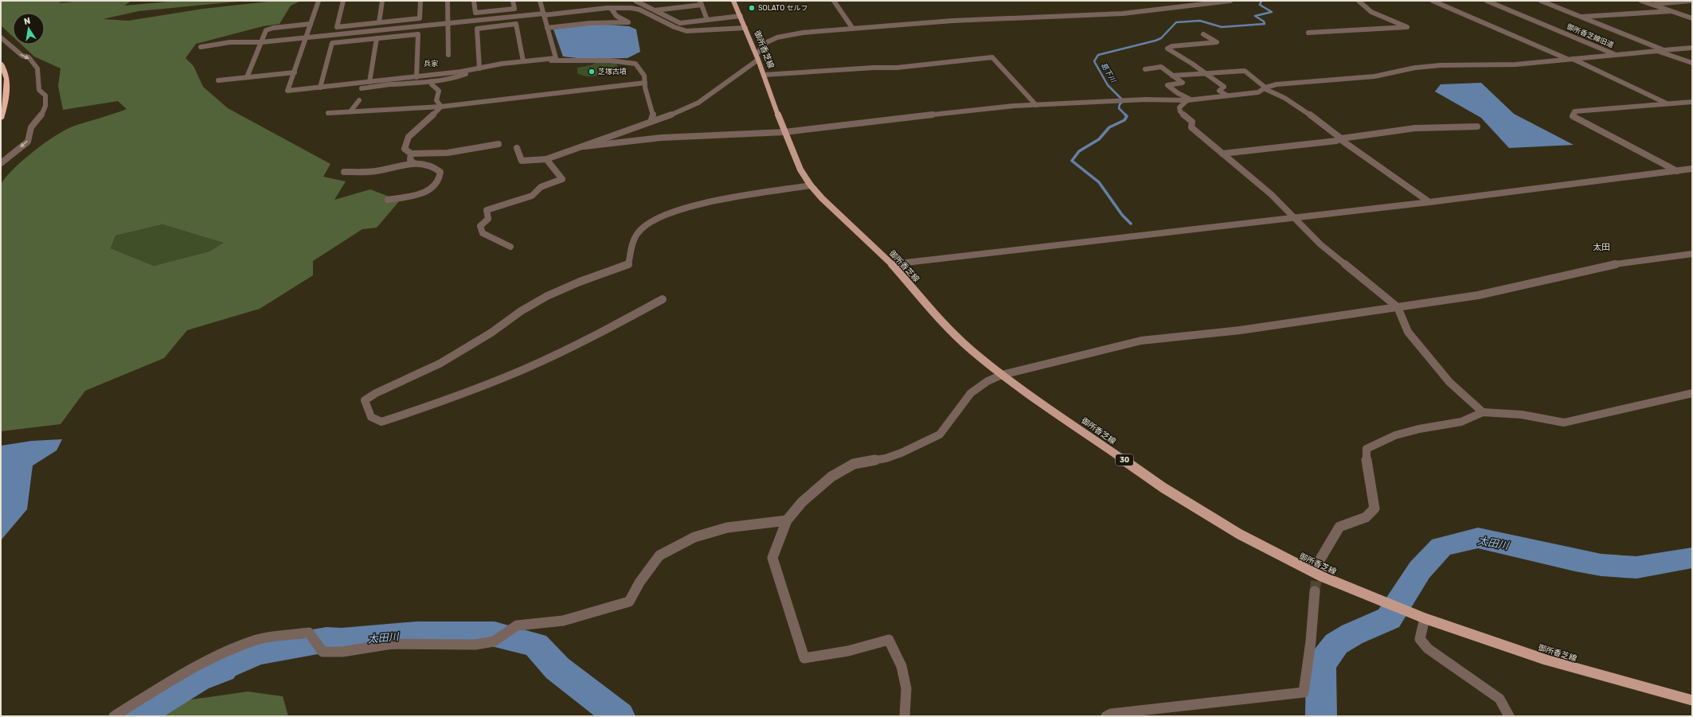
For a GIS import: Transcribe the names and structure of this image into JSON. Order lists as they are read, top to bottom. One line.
{"streets":{"main road":["御所香芝線","30"],"street":["御所香芝線旧道"]},"districts":["兵家","太田"],"water":["葛下川","太田川"],"places":["SOLATO セルフ","芝塚古墳"],"north":"top"}
